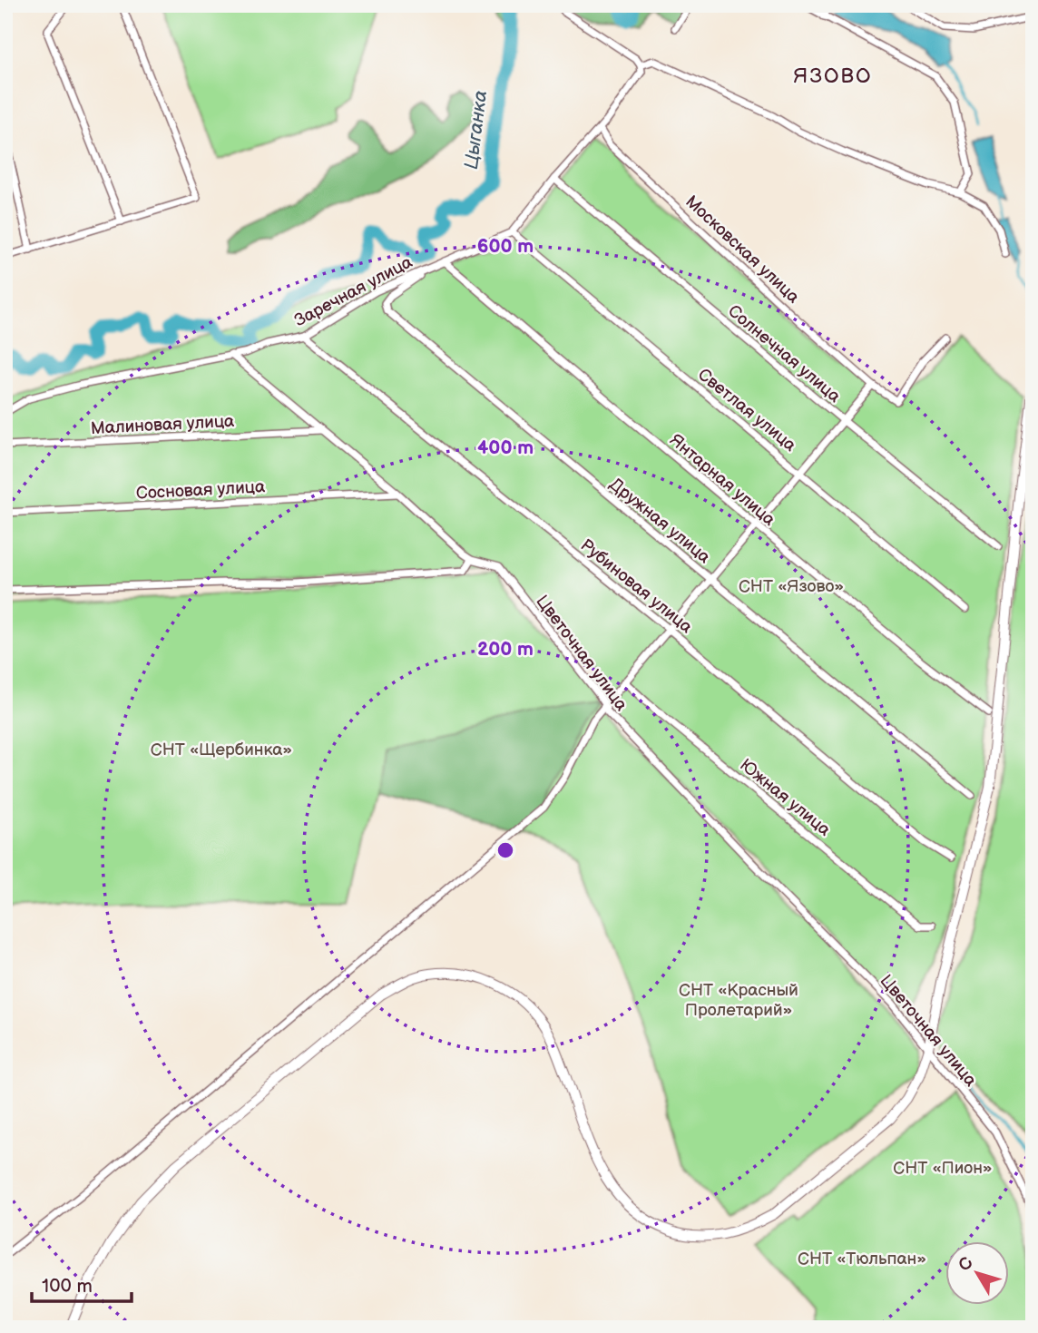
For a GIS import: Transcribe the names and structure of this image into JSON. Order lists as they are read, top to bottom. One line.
{"streets":{"street":["Московская улица","Заречная улица","Солнечная улица","Светлая улица","Малиновая улица","Янтарная улица","Сосновая улица","Дружная улица","Рубиновая улица","Цветочная улица","Южная улица"]},"crossings":[["Московская улица","Заречная улица"],["Заречная улица","Солнечная улица"],["Заречная улица","Светлая улица"],["Заречная улица","Янтарная улица"],["Заречная улица","Дружная улица"],["Заречная улица","Рубиновая улица"]],"districts":["ЯЗОВО"],"water":["Цыганка"],"parks":["СНТ «Язово»","СНТ «Щербинка»","СНТ «Красный Пролетарий»","СНТ «Пион»","СНТ «Тюльпан»"],"scale_bar":"100 m","north":"top left","rings":["600 m","400 m","200 m"]}
